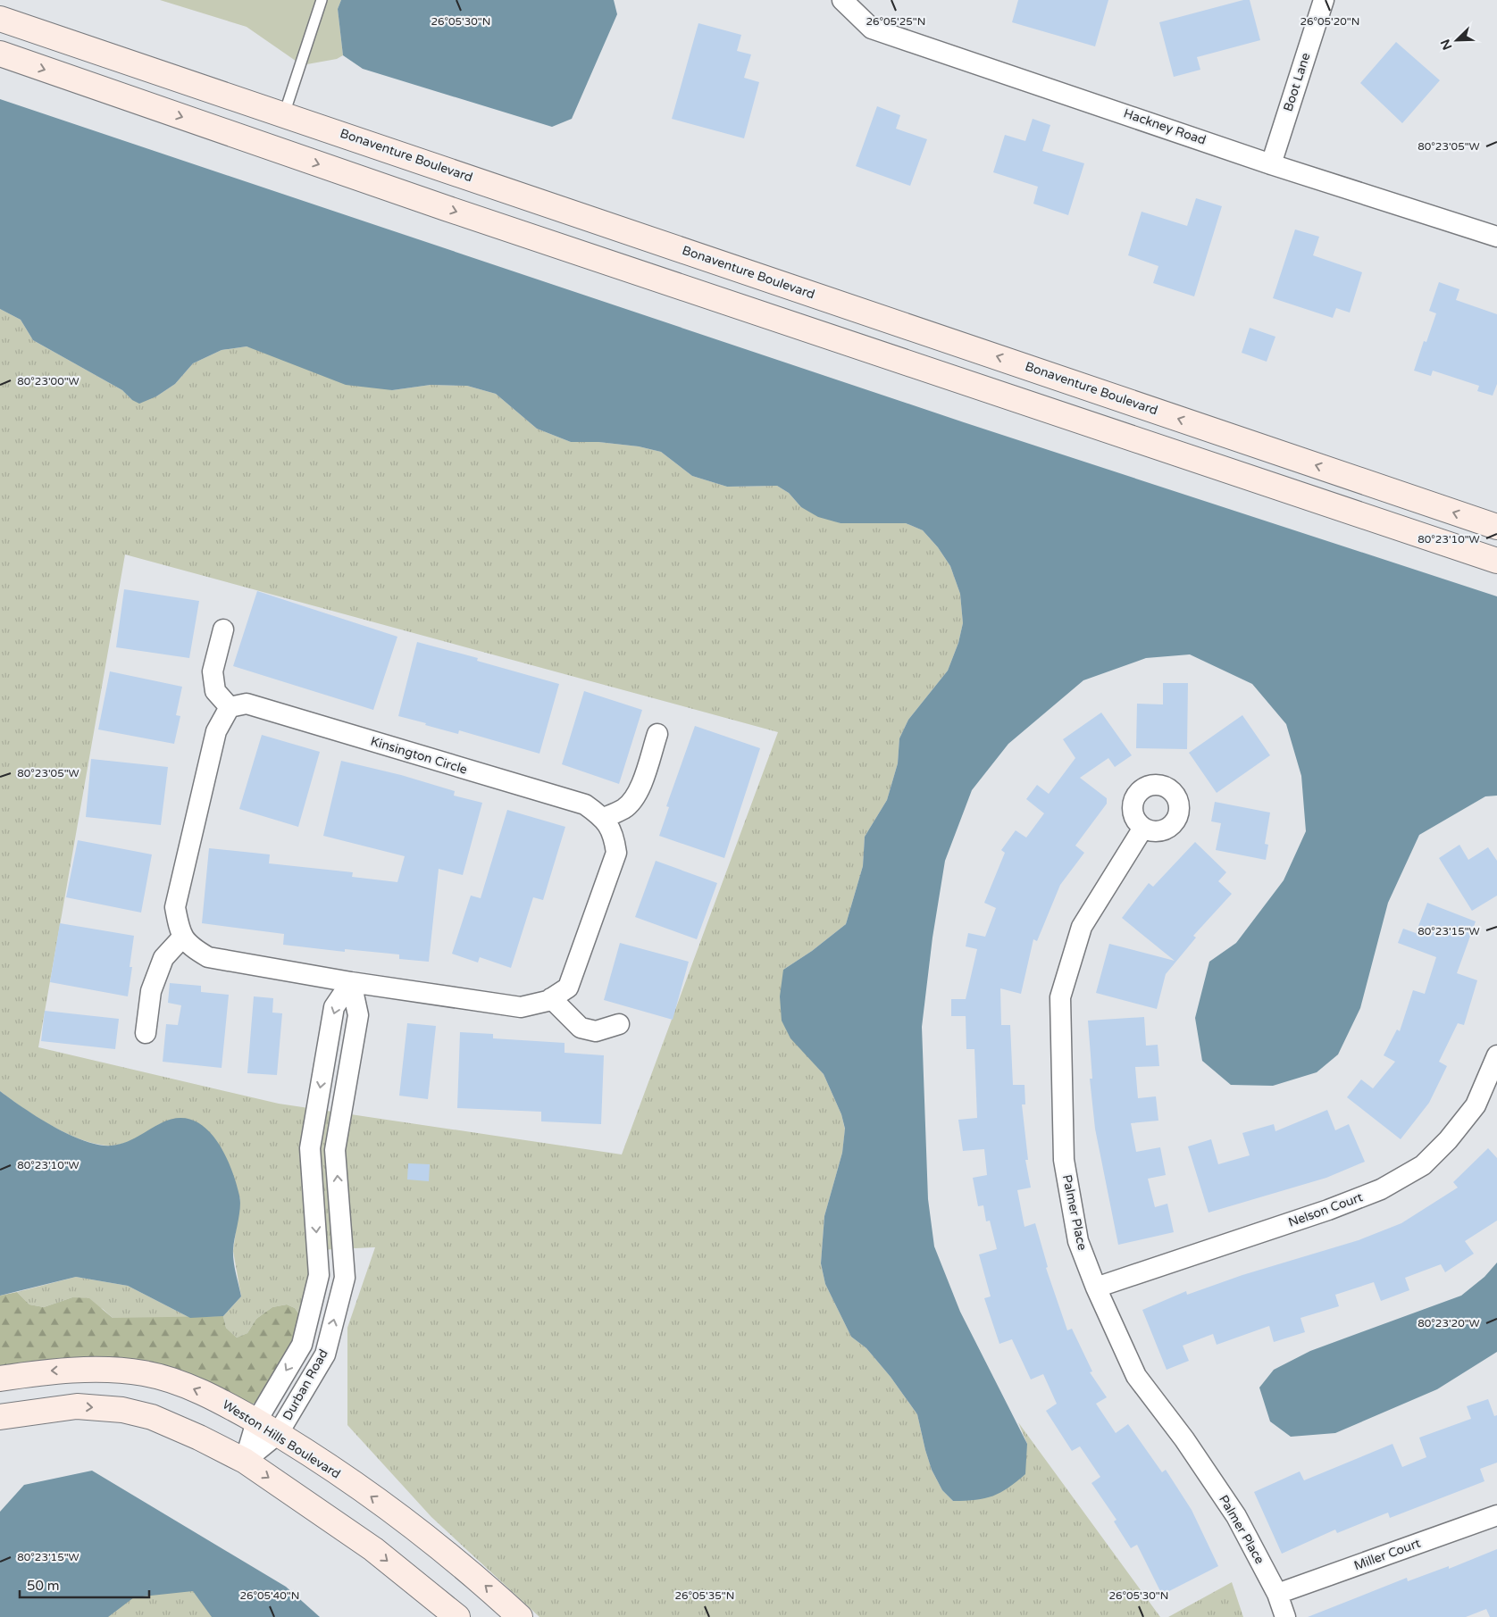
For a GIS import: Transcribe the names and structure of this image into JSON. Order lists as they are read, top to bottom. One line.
{"streets":{"main road":["Bonaventure Boulevard","Weston Hills Boulevard"],"street":["Boot Lane","Hackney Road","Kinsington Circle","Nelson Court","Palmer Place","Durban Road","Miller Court"]},"crossings":[["Boot Lane","Hackney Road"],["Kinsington Circle","Durban Road"],["Nelson Court","Palmer Place"],["Palmer Place","Miller Court"],["Durban Road","Weston Hills Boulevard"]],"scale_bar":"50 m","north":"bottom left","coordinates":["26°05'30\"N","26°05'25\"N","26°05'20\"N","80°23'05\"W","80°23'00\"W","80°23'10\"W","80°23'15\"W","80°23'20\"W","26°05'40\"N","26°05'35\"N"]}
